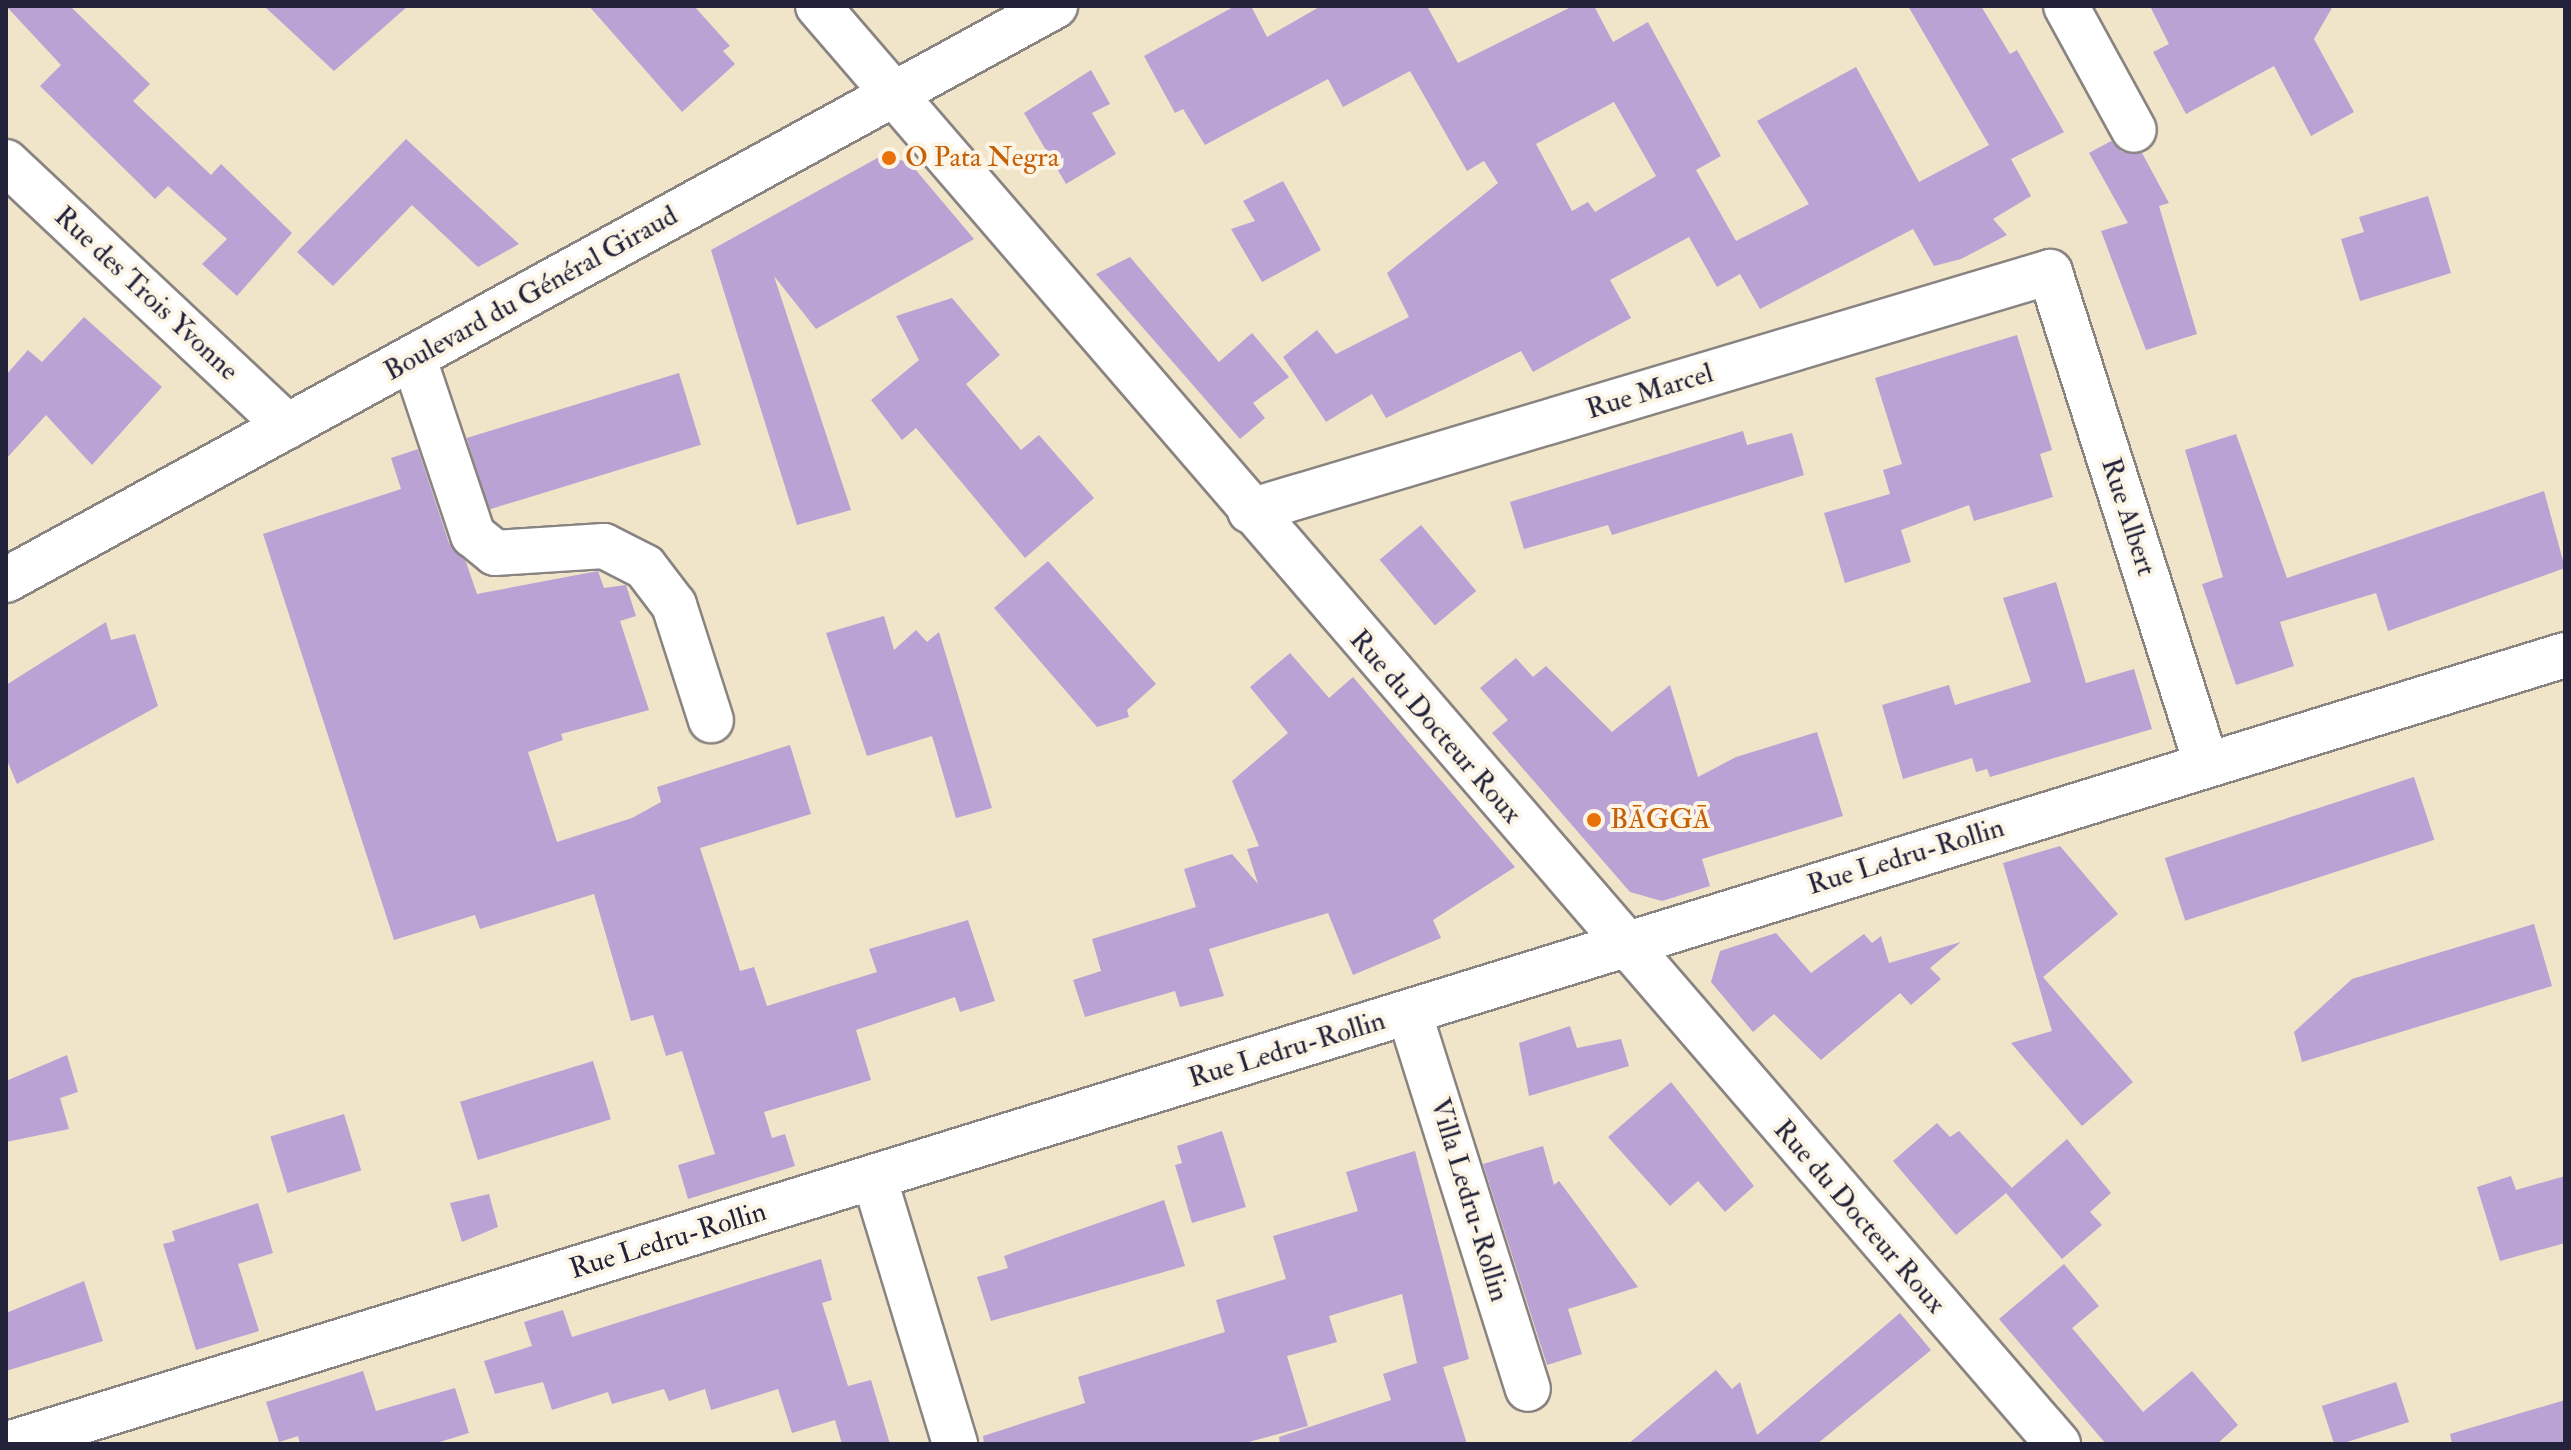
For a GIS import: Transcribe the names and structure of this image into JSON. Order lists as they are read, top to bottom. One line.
{"streets":{"street":["Rue des Trois Yvonne","Boulevard du Général Giraud","Rue Marcel","Rue Albert","Rue du Docteur Roux","Rue Ledru-Rollin","Villa Ledru-Rollin"]},"crossings":[["Rue des Trois Yvonne","Boulevard du Général Giraud"],["Boulevard du Général Giraud","Rue du Docteur Roux"],["Rue Marcel","Rue Albert"],["Rue Marcel","Rue du Docteur Roux"],["Rue Albert","Rue Ledru-Rollin"],["Rue du Docteur Roux","Rue Ledru-Rollin"],["Rue Ledru-Rollin","Villa Ledru-Rollin"]],"places":["O Pata Negra","BĀGGĀ"]}
